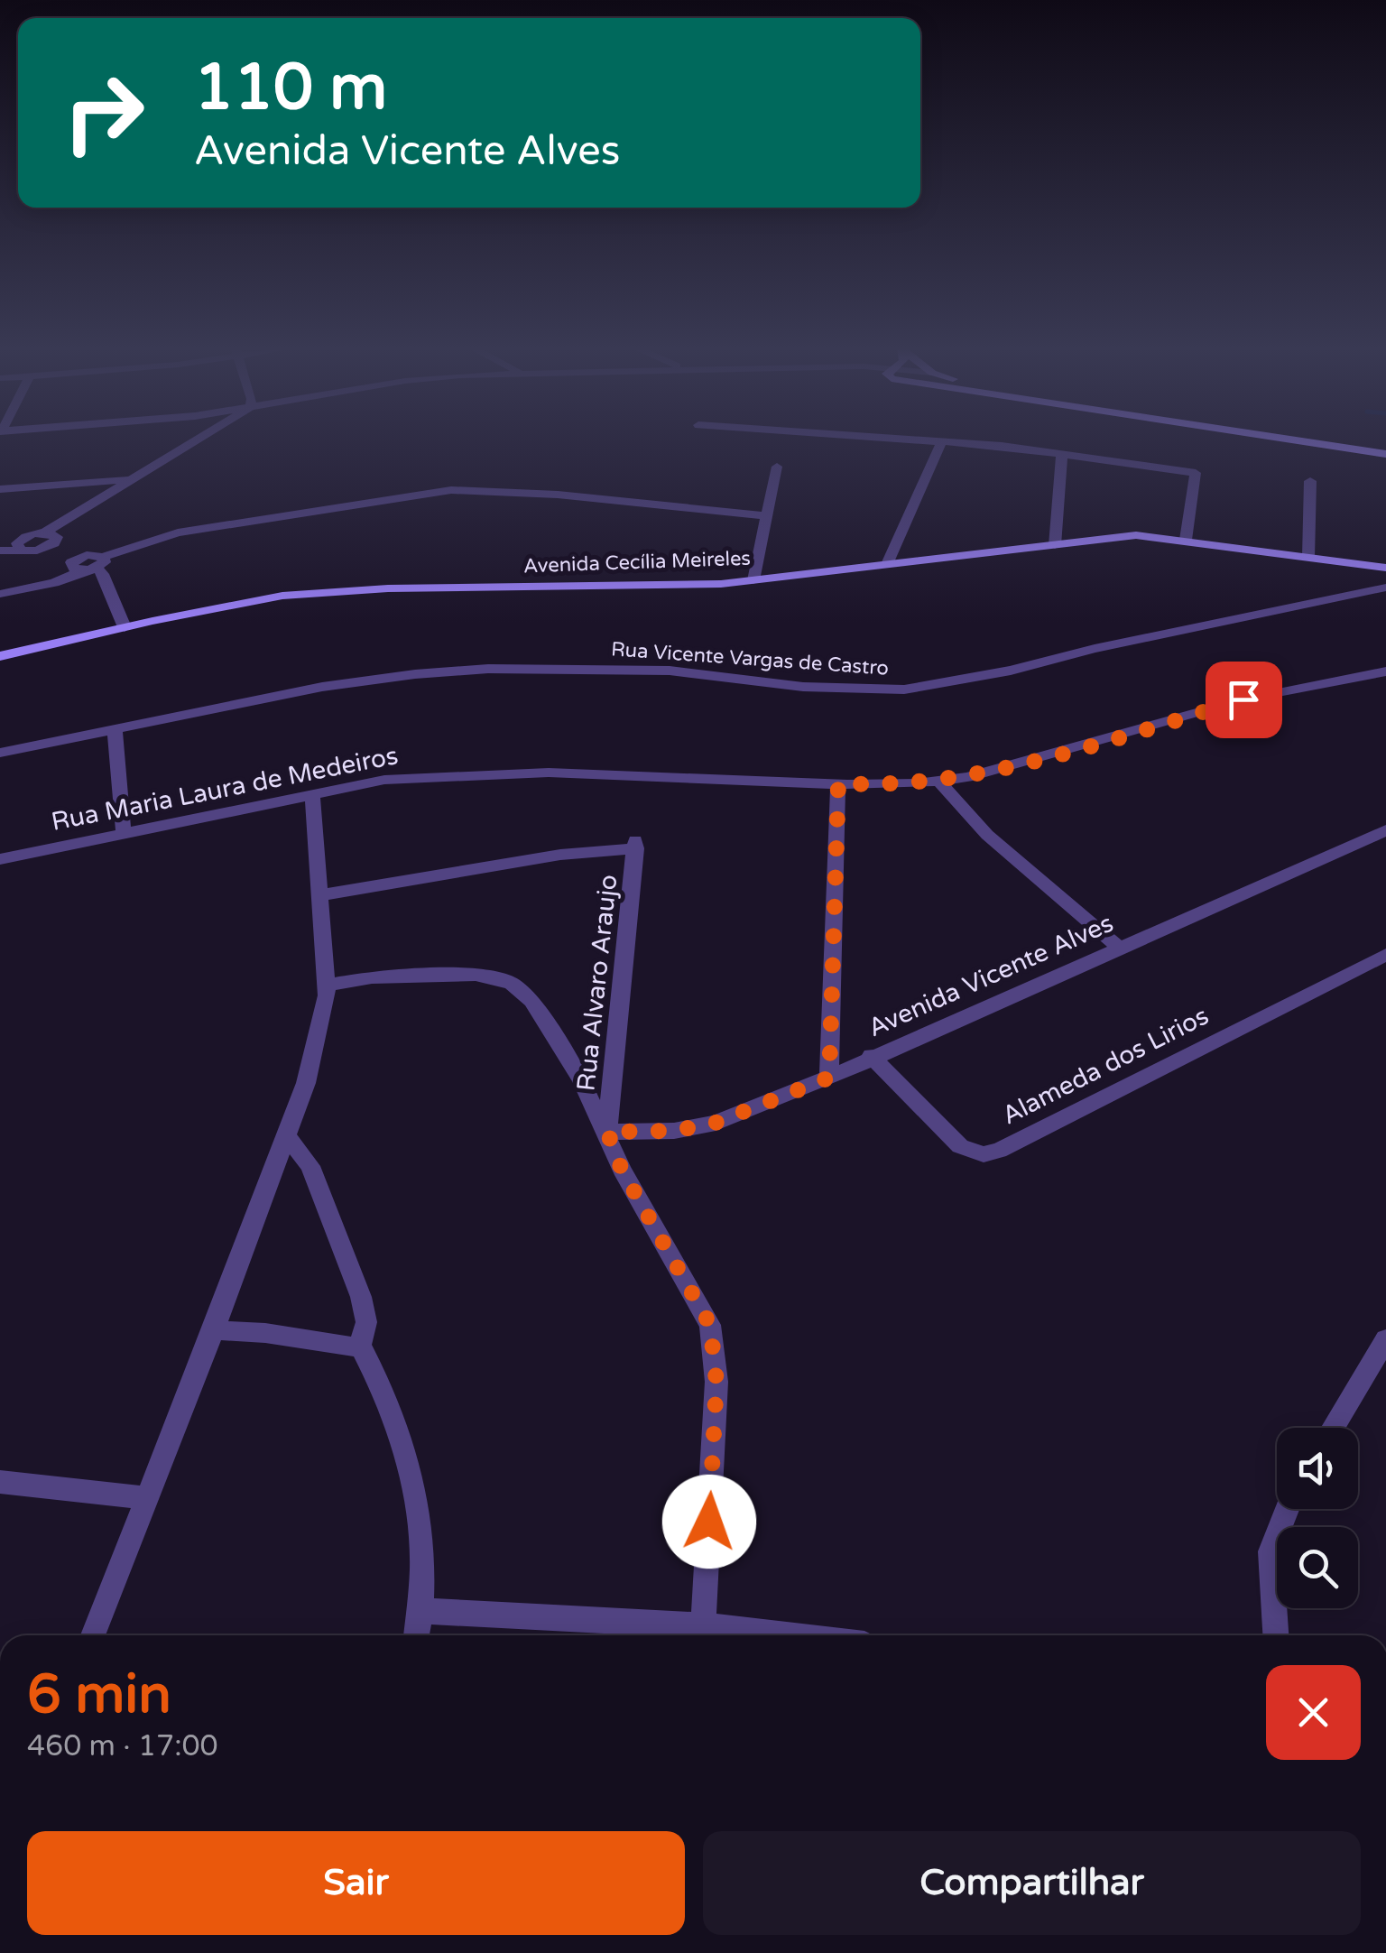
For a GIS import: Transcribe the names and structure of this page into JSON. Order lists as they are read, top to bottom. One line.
{"streets":{"street":["Avenida Cecília Meireles","Rua Vicente Vargas de Castro","Rua Maria Laura de Medeiros","Avenida Vicente Alves","Rua Alvaro Araujo","Alameda dos Lirios"]},"crossings":[["Avenida Vicente Alves","Rua Alvaro Araujo"],["Avenida Vicente Alves","Alameda dos Lirios"]],"page":{"turn":["110 m","Avenida Vicente Alves"],"heading":["6 min","460 m · 17:00"],"buttons":["Sair","Compartilhar"]}}
